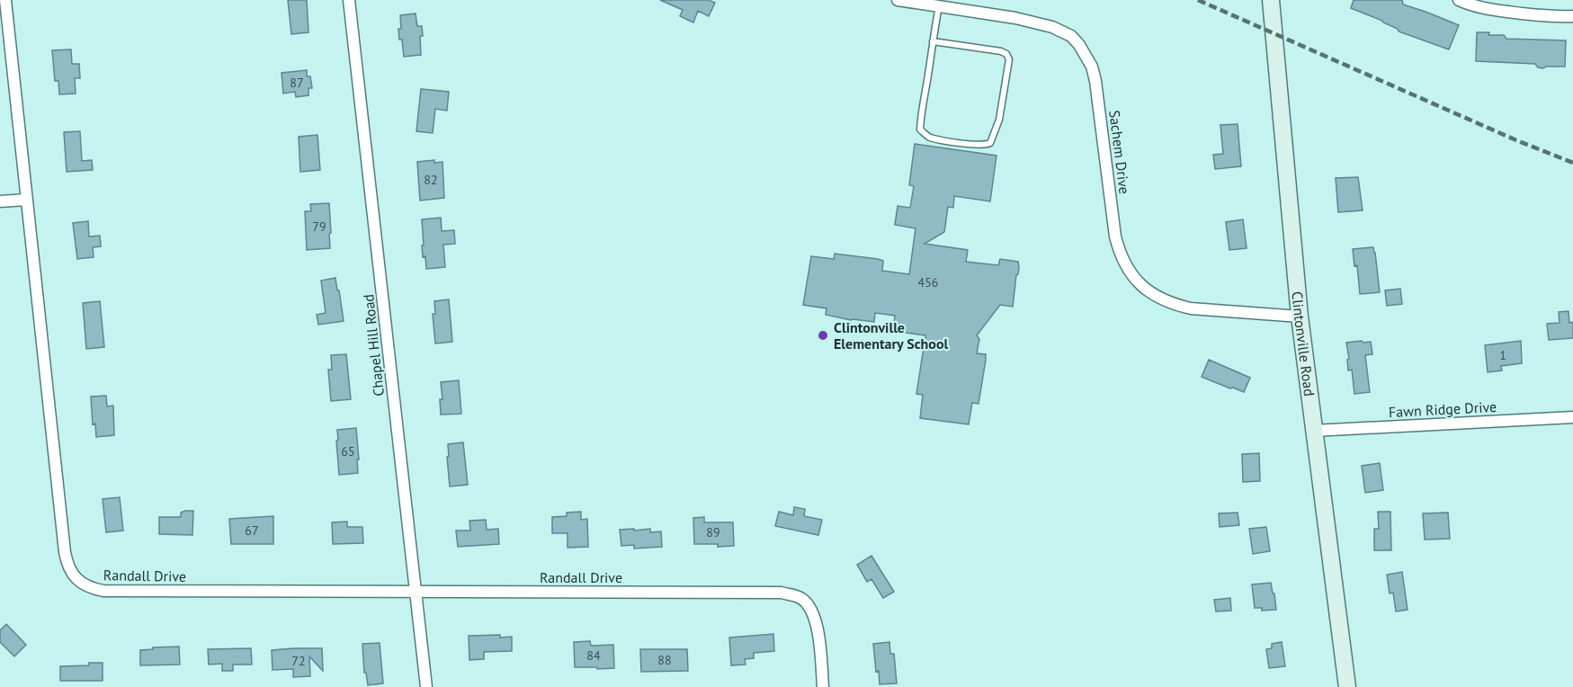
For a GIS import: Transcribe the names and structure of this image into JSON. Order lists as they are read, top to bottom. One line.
{"streets":{"main road":["Clintonville Road"],"street":["Sachem Drive","Chapel Hill Road","Fawn Ridge Drive","Randall Drive"]},"crossings":[["Sachem Drive","Clintonville Road"],["Clintonville Road","Fawn Ridge Drive"],["Chapel Hill Road","Randall Drive"]],"places":["Clintonville Elementary School"],"house_numbers":["87","82","79","456","1","65","67","89","84","88","72"]}
